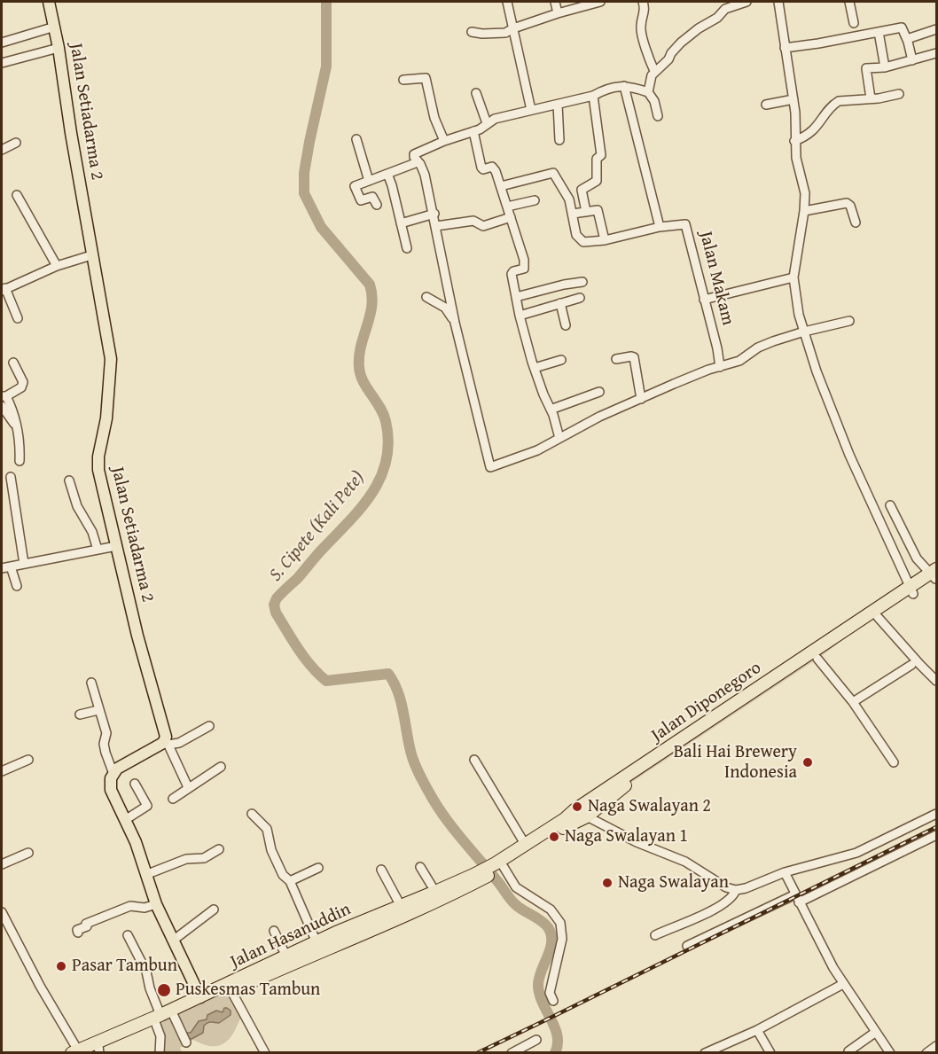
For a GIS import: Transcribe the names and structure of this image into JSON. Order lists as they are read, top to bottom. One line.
{"streets":{"highway":["Jalan Diponegoro","Jalan Hasanuddin"],"main road":["Jalan Setiadarma 2"],"street":["Jalan Makam"]},"crossings":[["Jalan Diponegoro","Jalan Hasanuddin"]],"water":["S. Cipete (Kali Pete)"],"places":["Bali Hai Brewery Indonesia","Naga Swalayan 2","Naga Swalayan 1","Naga Swalayan","Pasar Tambun","Puskesmas Tambun"]}
